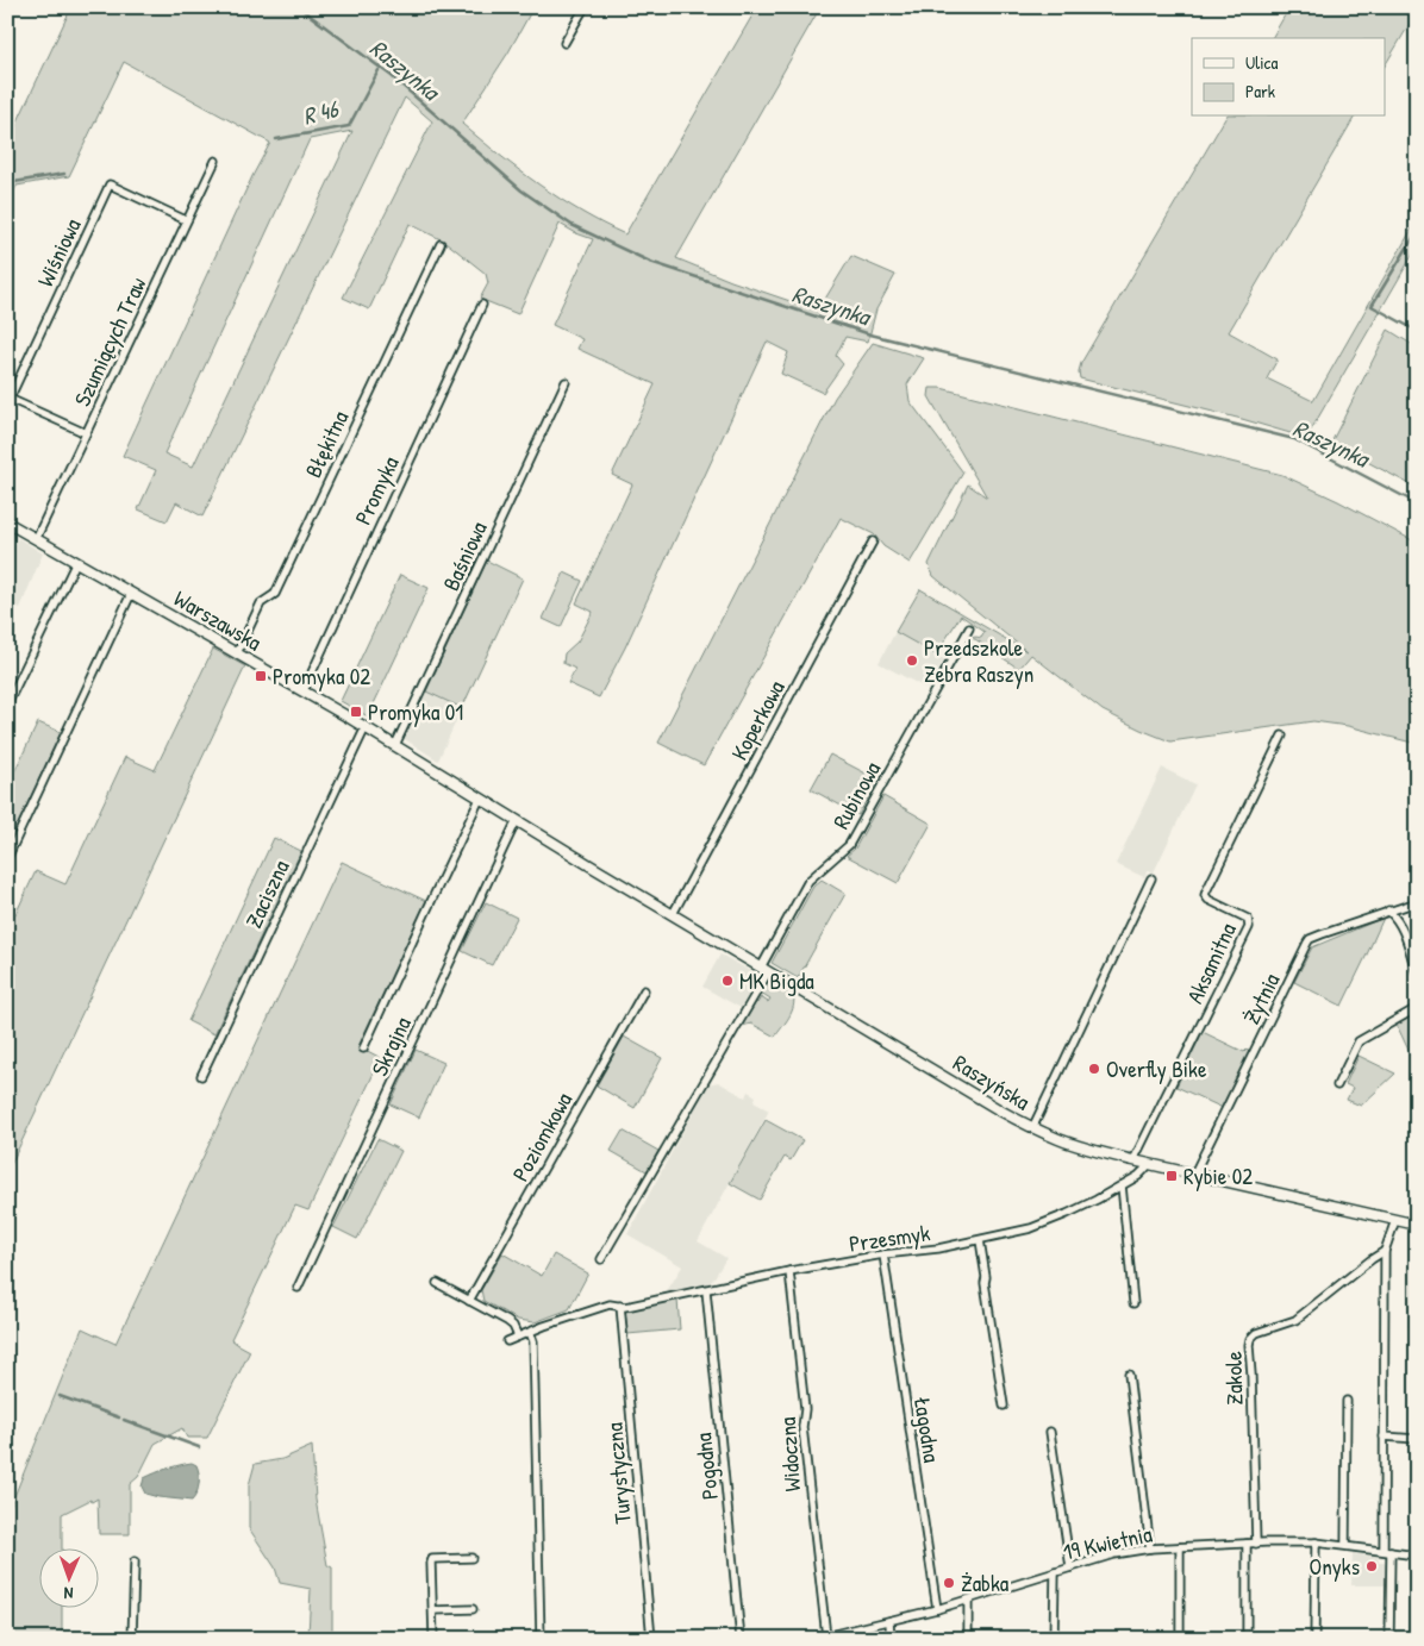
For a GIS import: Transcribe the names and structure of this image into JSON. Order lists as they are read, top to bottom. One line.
{"streets":{"street":["Wiśniowa","Szumiących Traw","Błękitna","Promyka","Baśniowa","Warszawska","Koperkowa","Rubinowa","Zaciszna","Aksamitna","Żytnia","Skrajna","Raszyńska","Poziomkowa","Przesmyk","Zakole","Łagodna","Widoczna","Pogodna","Turystyczna","19 Kwietnia"]},"crossings":[["Wiśniowa","Szumiących Traw"],["Szumiących Traw","Warszawska"],["Błękitna","Warszawska"],["Promyka","Warszawska"],["Baśniowa","Warszawska"],["Warszawska","Zaciszna"],["Warszawska","Skrajna"],["Warszawska","Raszyńska"],["Koperkowa","Raszyńska"],["Rubinowa","Raszyńska"],["Aksamitna","Raszyńska"],["Żytnia","Raszyńska"],["Raszyńska","Przesmyk"],["Przesmyk","Łagodna"],["Przesmyk","Widoczna"],["Przesmyk","Pogodna"],["Przesmyk","Turystyczna"],["Zakole","19 Kwietnia"],["Łagodna","19 Kwietnia"],["Widoczna","19 Kwietnia"]],"water":["Raszynka","R 46"],"places":{"other":["Przedszkole Zebra Raszyn","MK Bigda","Overfly Bike","Onyks","Żabka"],"transit":["Promyka 02","Promyka 01","Rybie 02"]},"legend":["Ulica","Park"],"north":"bottom"}
